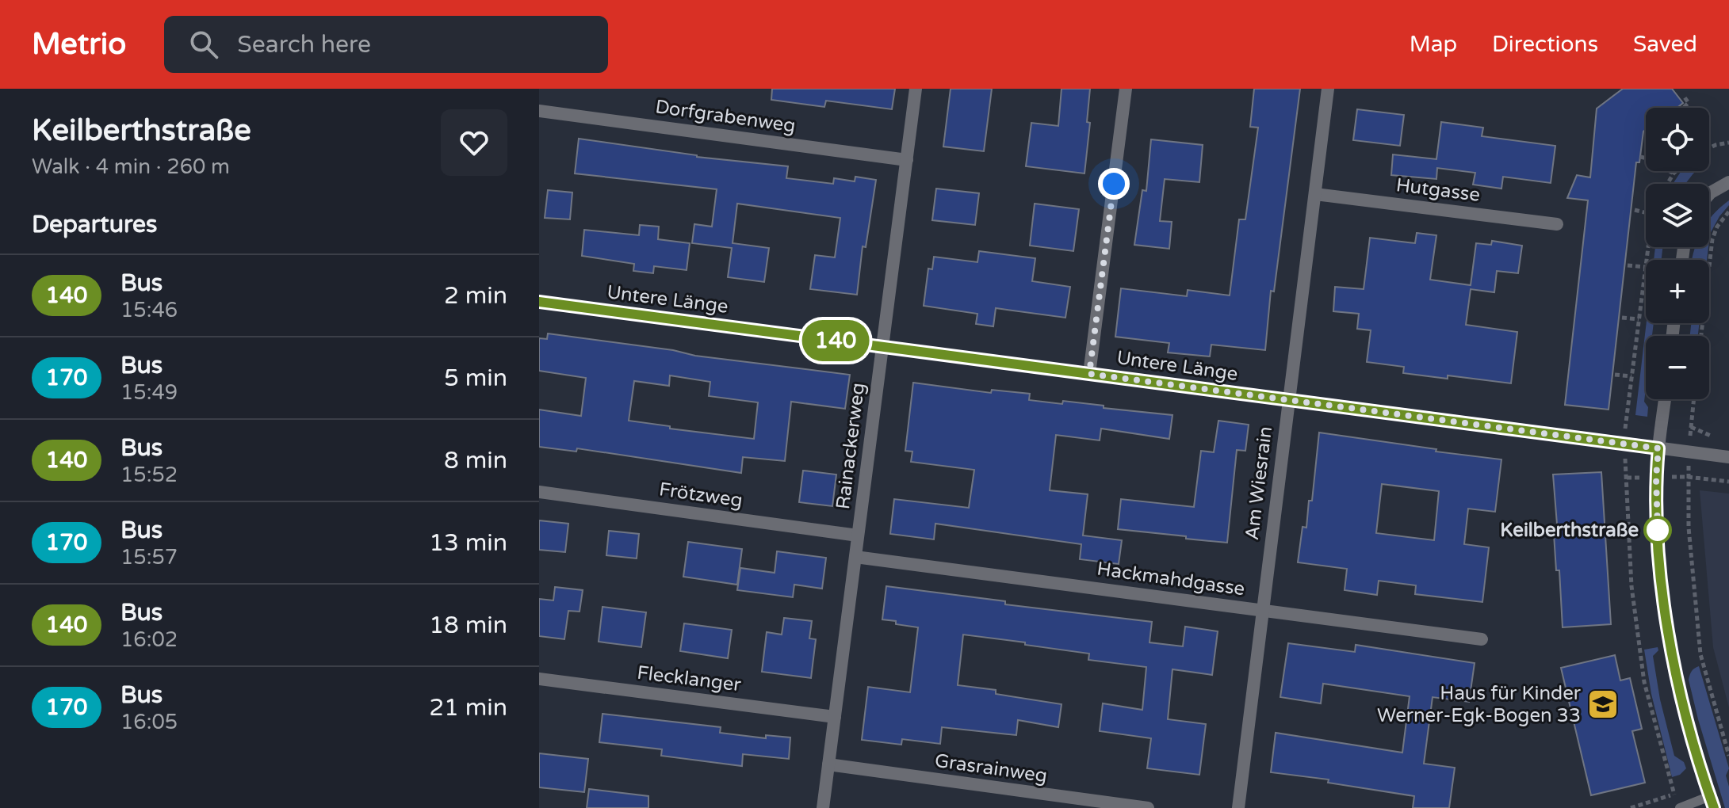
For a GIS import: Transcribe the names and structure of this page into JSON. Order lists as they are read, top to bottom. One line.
{"streets":{"street":["Dorfgrabenweg","Hutgasse","Untere Länge","Rainackerweg","Am Wiesrain","Frötzweg","Hackmahdgasse","Flecklanger","Grasrainweg"]},"crossings":[["Dorfgrabenweg","Rainackerweg"],["Hutgasse","Am Wiesrain"],["Untere Länge","Rainackerweg"],["Untere Länge","Am Wiesrain"],["Rainackerweg","Frötzweg"],["Rainackerweg","Hackmahdgasse"],["Rainackerweg","Flecklanger"],["Rainackerweg","Grasrainweg"],["Am Wiesrain","Hackmahdgasse"]],"places":{"other":["Keilberthstraße"],"school or university":["Haus für Kinder Werner-Egk-Bogen 33"]},"lines":["bus line 140"],"page":{"header":"Metrio","search":"Search here","nav":["Map","Directions","Saved"],"heading":[["Keilberthstraße","Walk · 4 min · 260 m"],"Departures"],"on_map":"140","map_buttons":["+","−"],"list":[{"mark":"140","name":"Bus","note":"15:46","value":"2 min"},{"mark":"170","name":"Bus","note":"15:49","value":"5 min"},{"mark":"140","name":"Bus","note":"15:52","value":"8 min"},{"mark":"170","name":"Bus","note":"15:57","value":"13 min"},{"mark":"140","name":"Bus","note":"16:02","value":"18 min"},{"mark":"170","name":"Bus","note":"16:05","value":"21 min"}]}}
